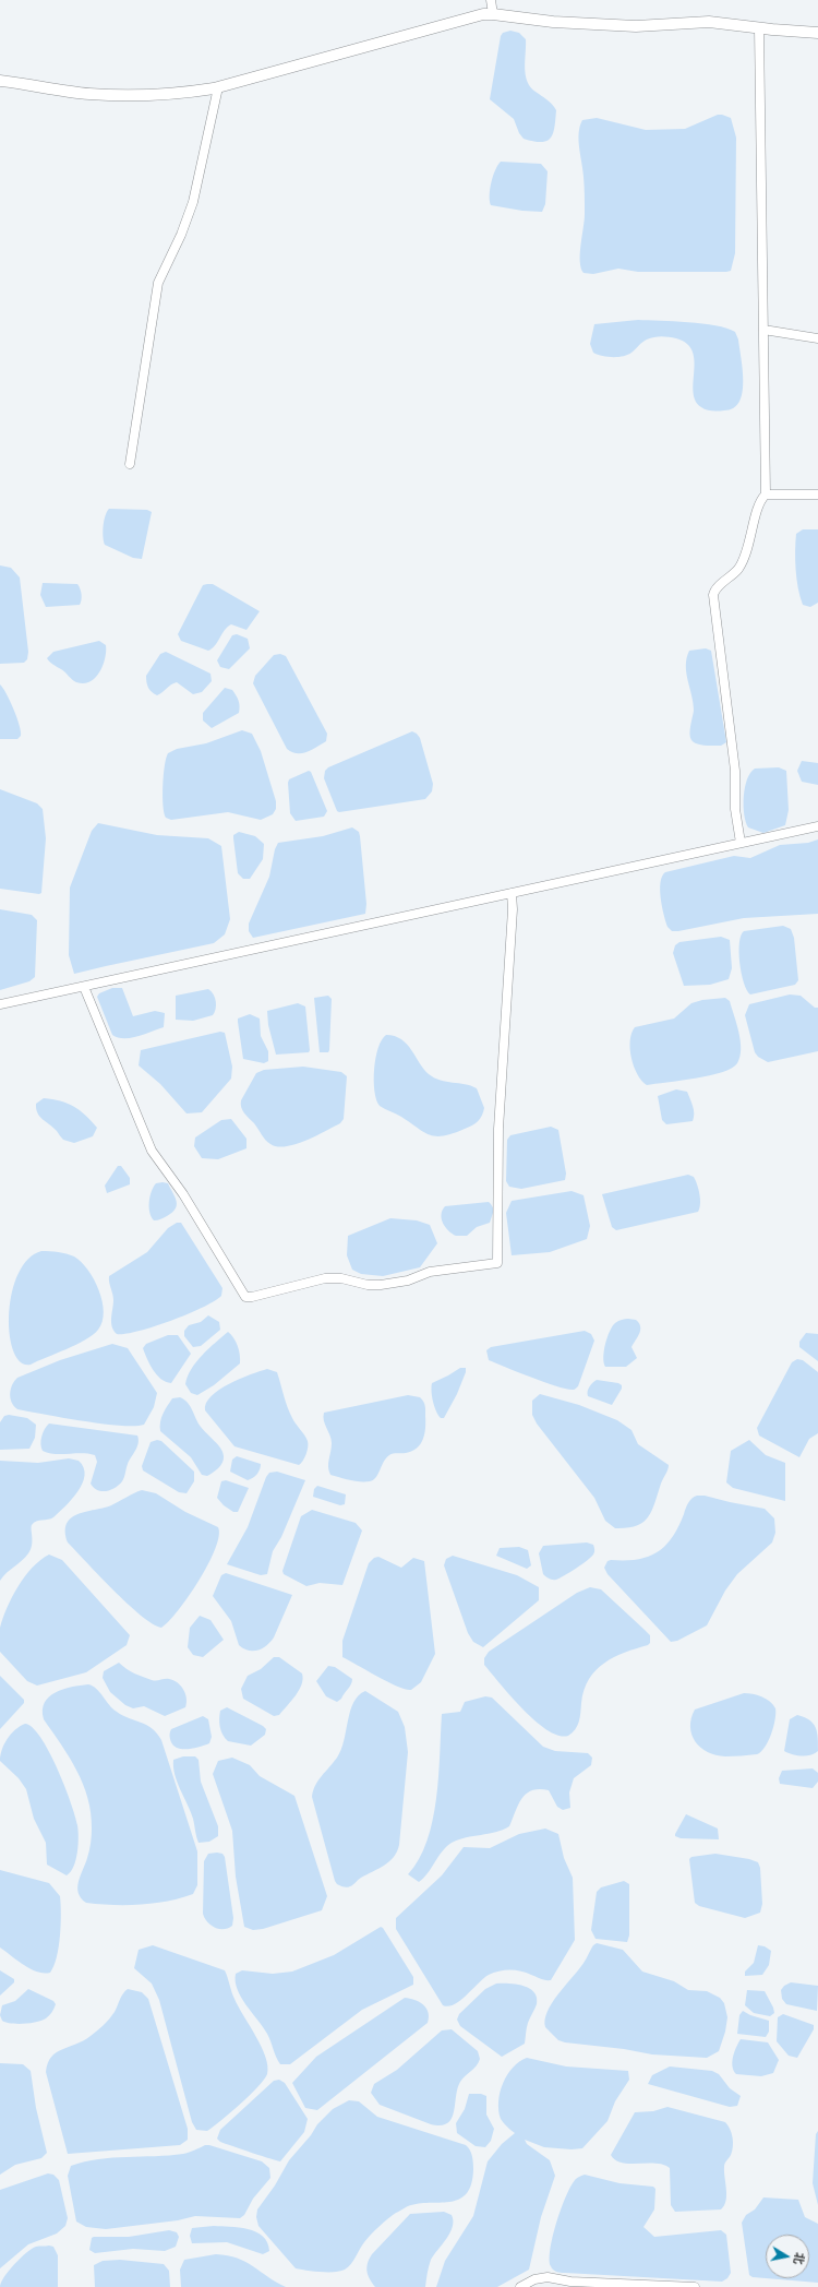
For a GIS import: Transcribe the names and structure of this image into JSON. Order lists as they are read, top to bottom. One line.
{"north":"right"}
